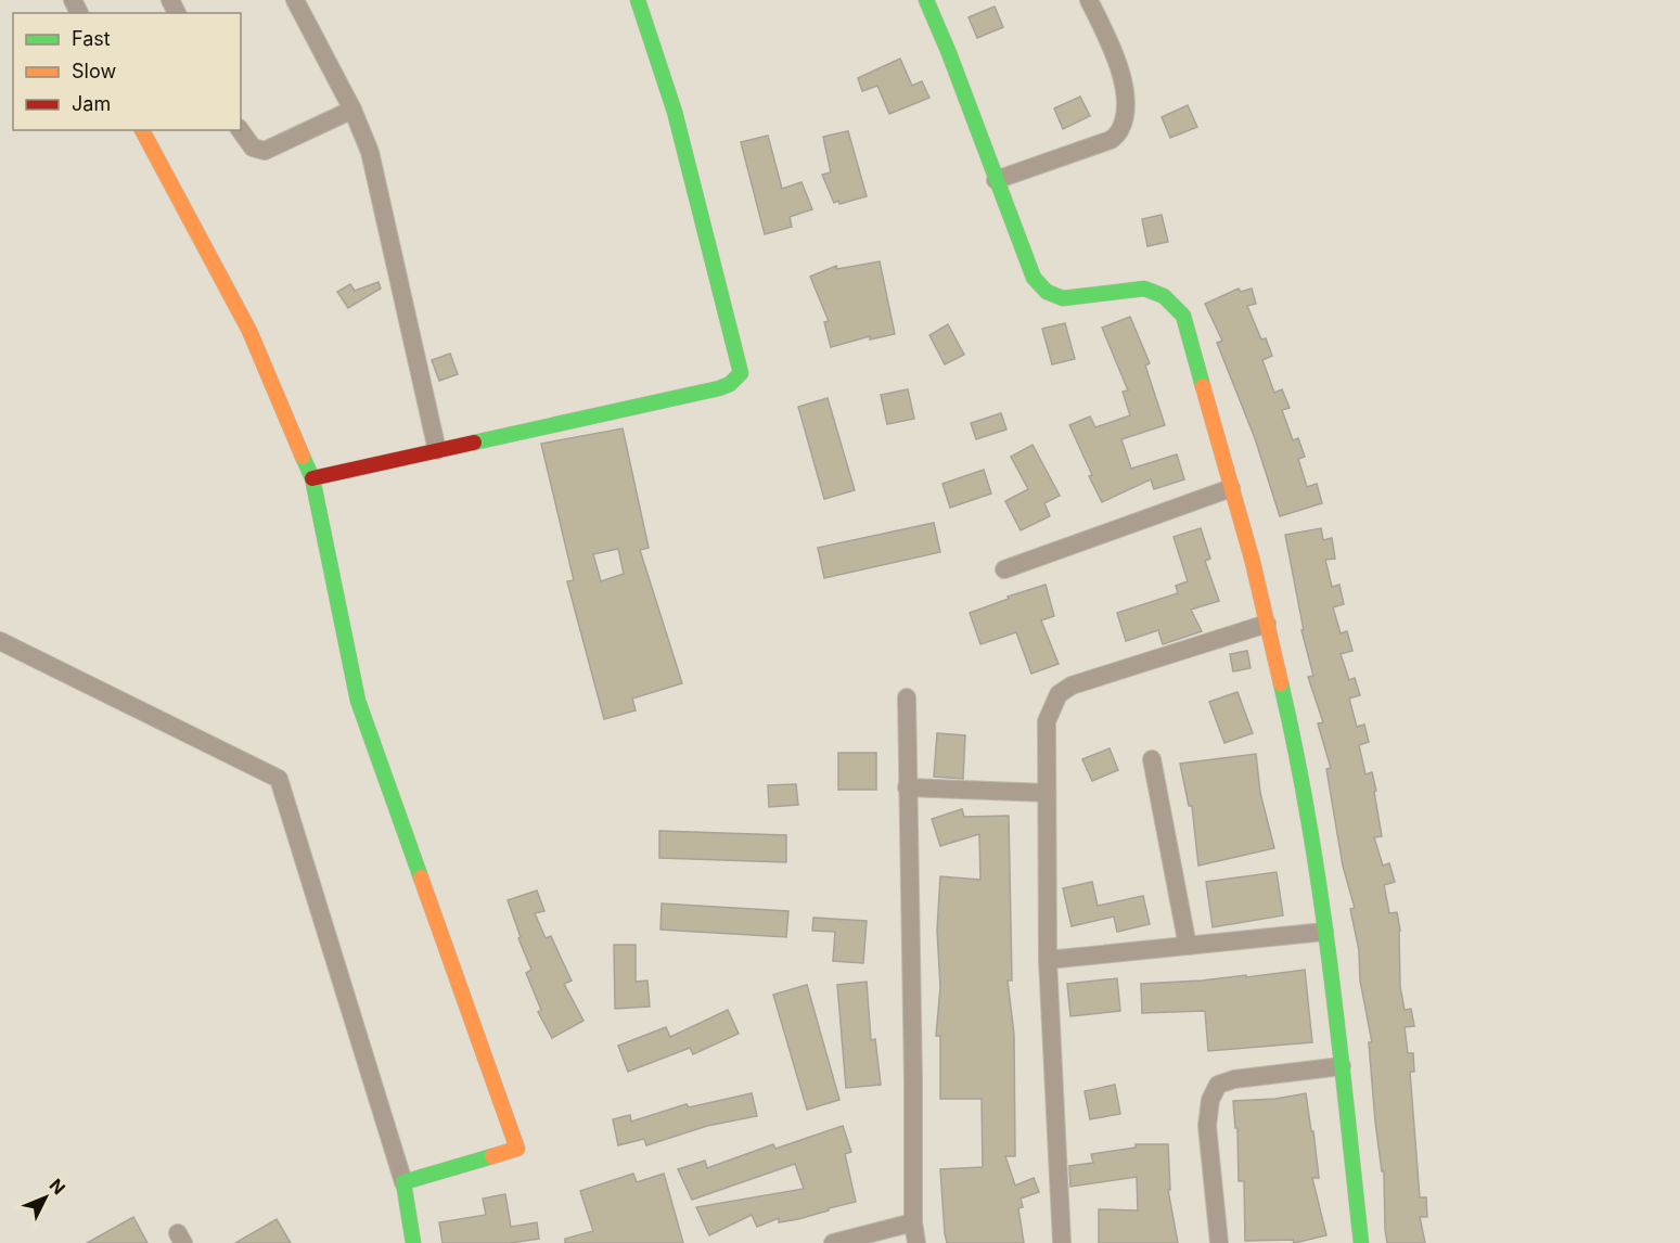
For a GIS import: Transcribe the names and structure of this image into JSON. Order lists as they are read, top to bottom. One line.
{"legend":["Fast","Slow","Jam"],"north":"top right"}
